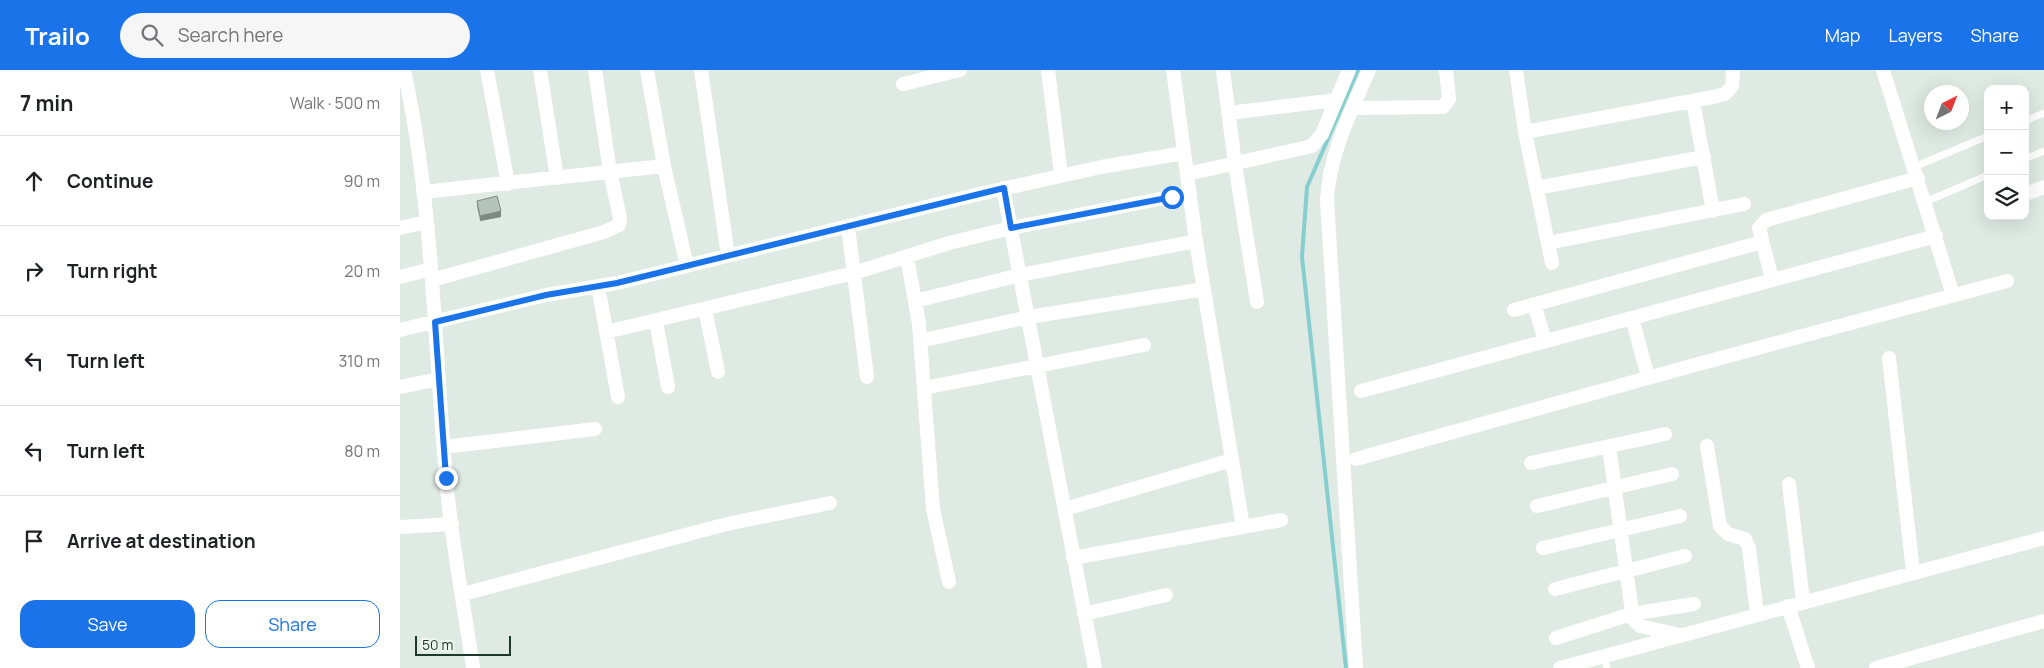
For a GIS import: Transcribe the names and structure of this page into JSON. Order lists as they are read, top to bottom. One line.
{"scale_bar":"50 m","north":"top right","page":{"header":"Trailo","search":"Search here","nav":["Map","Layers","Share"],"heading":["7 min","Walk · 500 m"],"map_buttons":["+","−"],"list":[["Continue","90 m"],["Turn right","20 m"],["Turn left","310 m"],["Turn left","80 m"],"Arrive at destination"],"buttons":["Save","Share"],"scale":"50 m"}}
